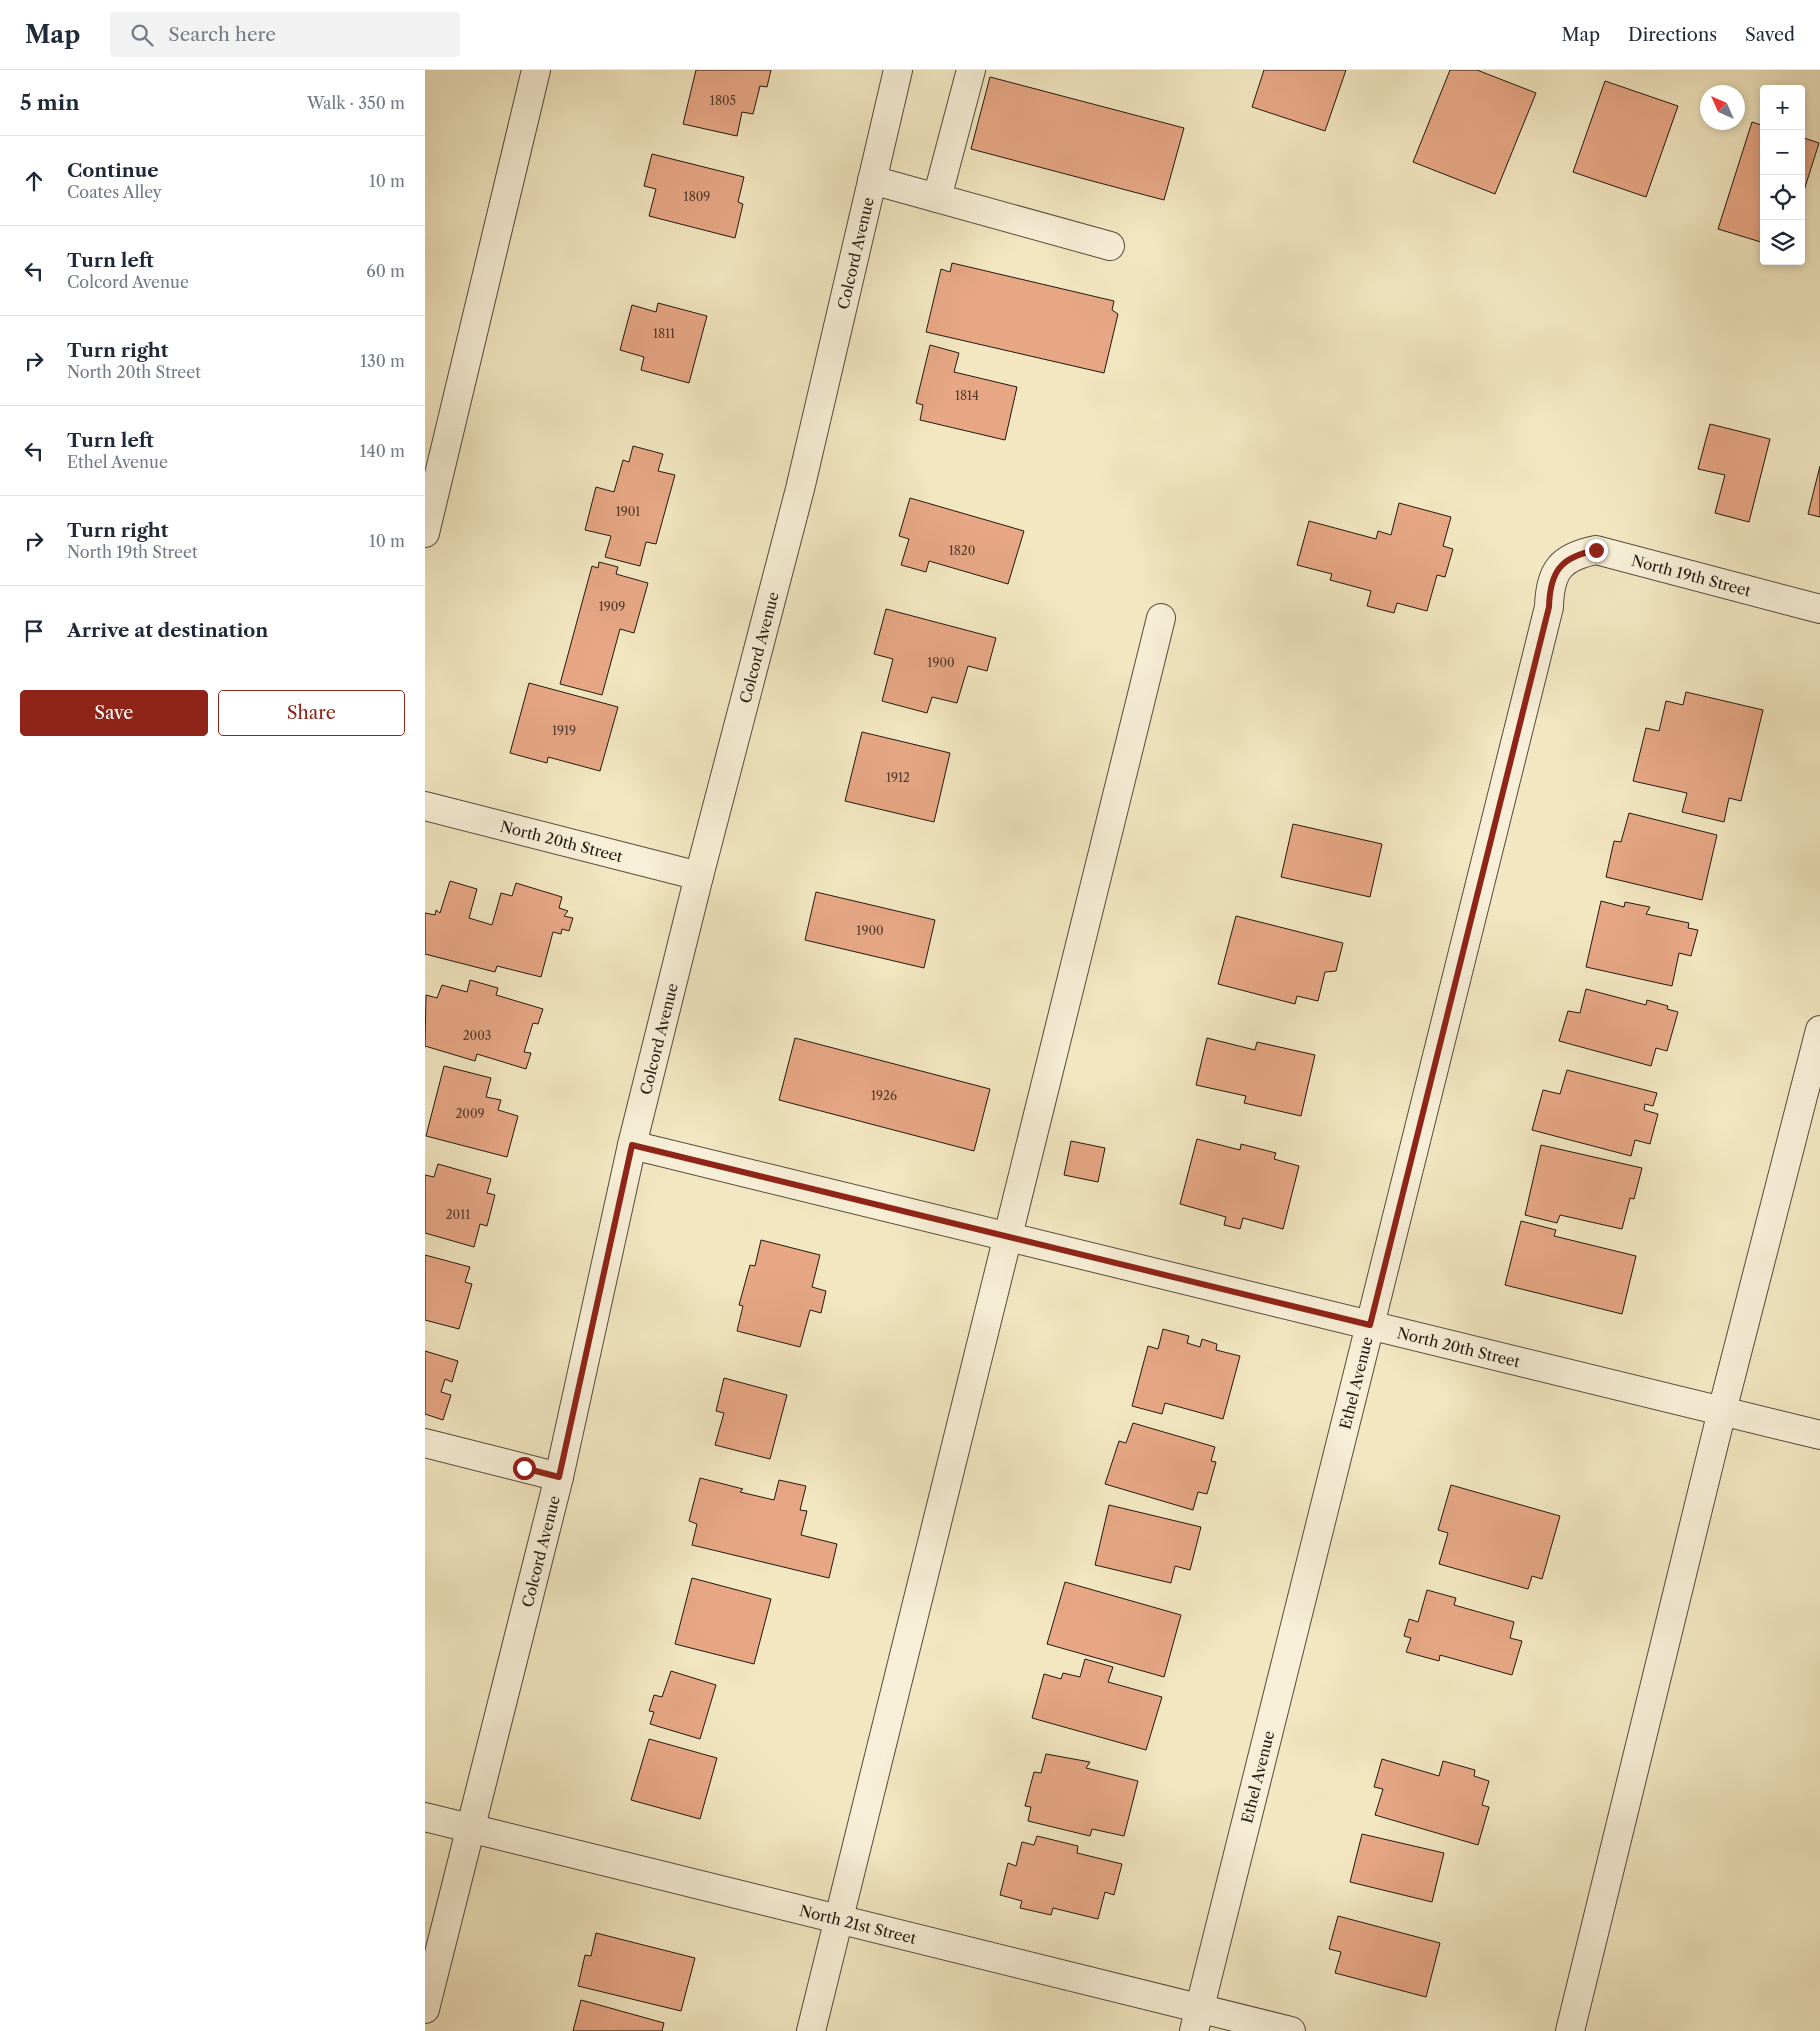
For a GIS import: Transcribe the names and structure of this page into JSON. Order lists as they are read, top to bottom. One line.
{"streets":{"street":["Colcord Avenue","North 19th Street","North 20th Street","Ethel Avenue","North 21st Street"]},"crossings":[["Colcord Avenue","North 20th Street"],["Colcord Avenue","North 21st Street"],["North 19th Street","Ethel Avenue"],["North 20th Street","Ethel Avenue"],["Ethel Avenue","North 21st Street"]],"house_numbers":["1805","1809","1811","1814","1901","1820","1909","1900","1919","1912","1900","2003","1926","2009","2011"],"north":"top left","page":{"header":"Map","search":"Search here","nav":["Map","Directions","Saved"],"heading":["5 min","Walk · 350 m"],"map_buttons":["+","−"],"list":[["Continue","Coates Alley","10 m"],["Turn left","Colcord Avenue","60 m"],["Turn right","North 20th Street","130 m"],["Turn left","Ethel Avenue","140 m"],["Turn right","North 19th Street","10 m"],"Arrive at destination"],"buttons":["Save","Share"]}}
